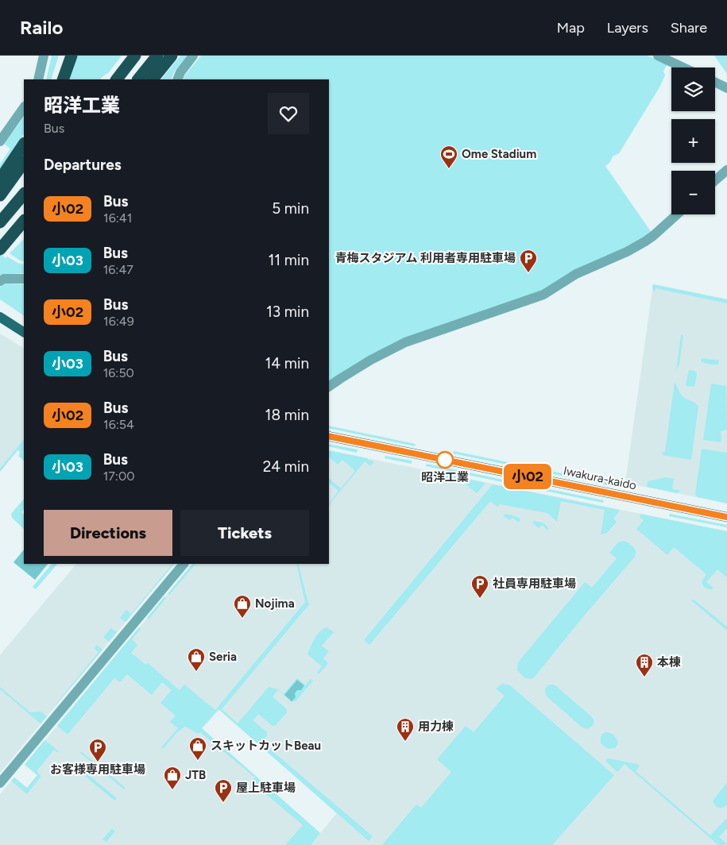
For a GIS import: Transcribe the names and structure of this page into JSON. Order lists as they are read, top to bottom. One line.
{"streets":{"main road":["Iwakura-kaido"]},"places":{"sports":["Ome Stadium"],"parking":["青梅スタジアム 利用者専用駐車場","社員専用駐車場","お客様専用駐車場","屋上駐車場"],"other":["昭洋工業"],"shop":["Nojima","Seria","スキットカットBeau","JTB"],"building":["本棟","用力棟"]},"lines":["bus line 小02"],"page":{"header":"Railo","nav":["Map","Layers","Share"],"on_map":"小02","map_buttons":["+","−"],"heading":[["昭洋工業","Bus"],"Departures"],"list":[{"mark":"小02","name":"Bus","note":"16:41","value":"5 min"},{"mark":"小03","name":"Bus","note":"16:47","value":"11 min"},{"mark":"小02","name":"Bus","note":"16:49","value":"13 min"},{"mark":"小03","name":"Bus","note":"16:50","value":"14 min"},{"mark":"小02","name":"Bus","note":"16:54","value":"18 min"},{"mark":"小03","name":"Bus","note":"17:00","value":"24 min"}],"buttons":["Directions","Tickets"]}}
